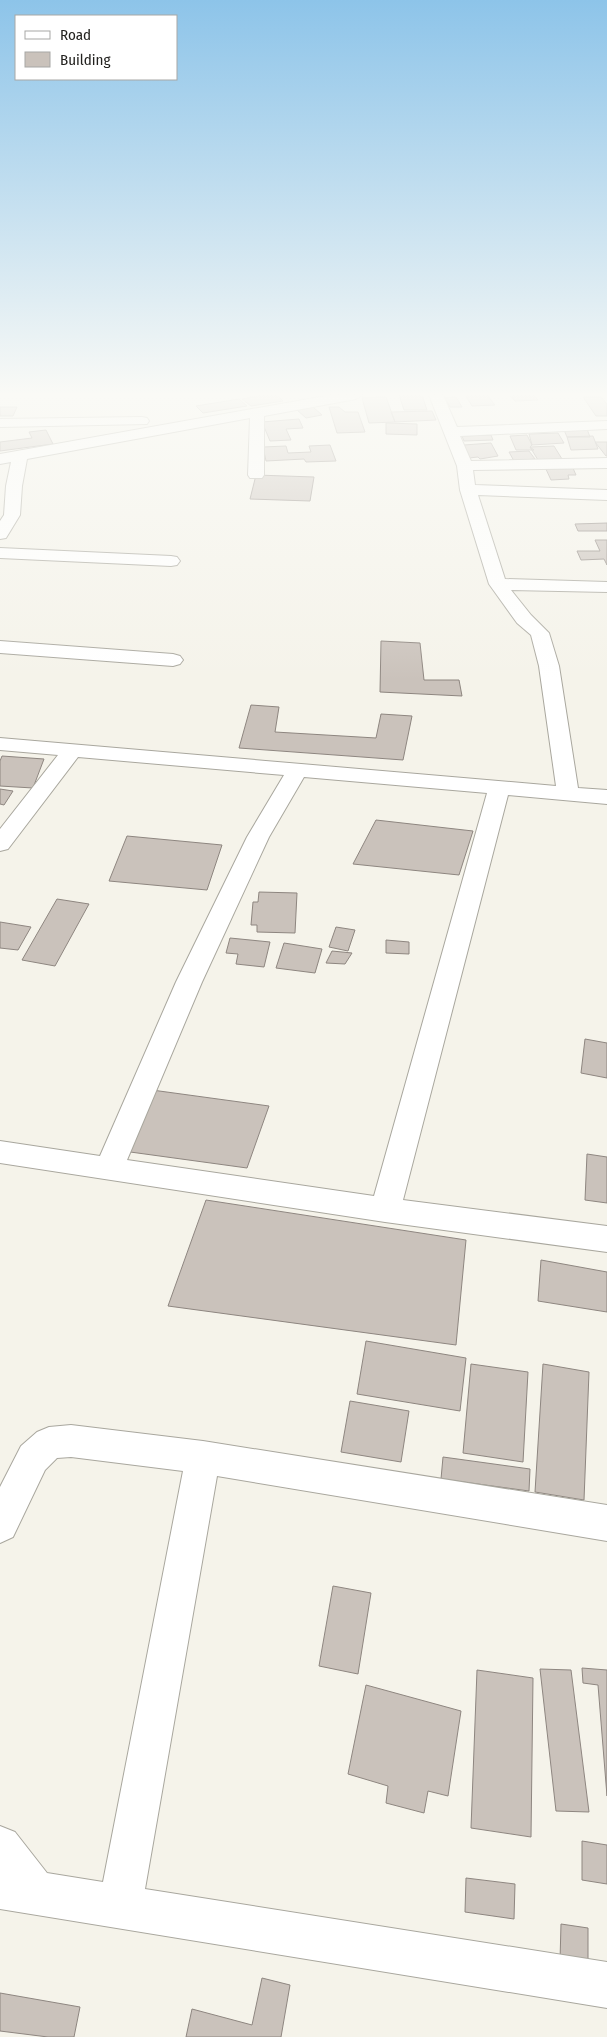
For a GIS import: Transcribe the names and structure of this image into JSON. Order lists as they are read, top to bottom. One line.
{"legend":["Road","Building"]}
